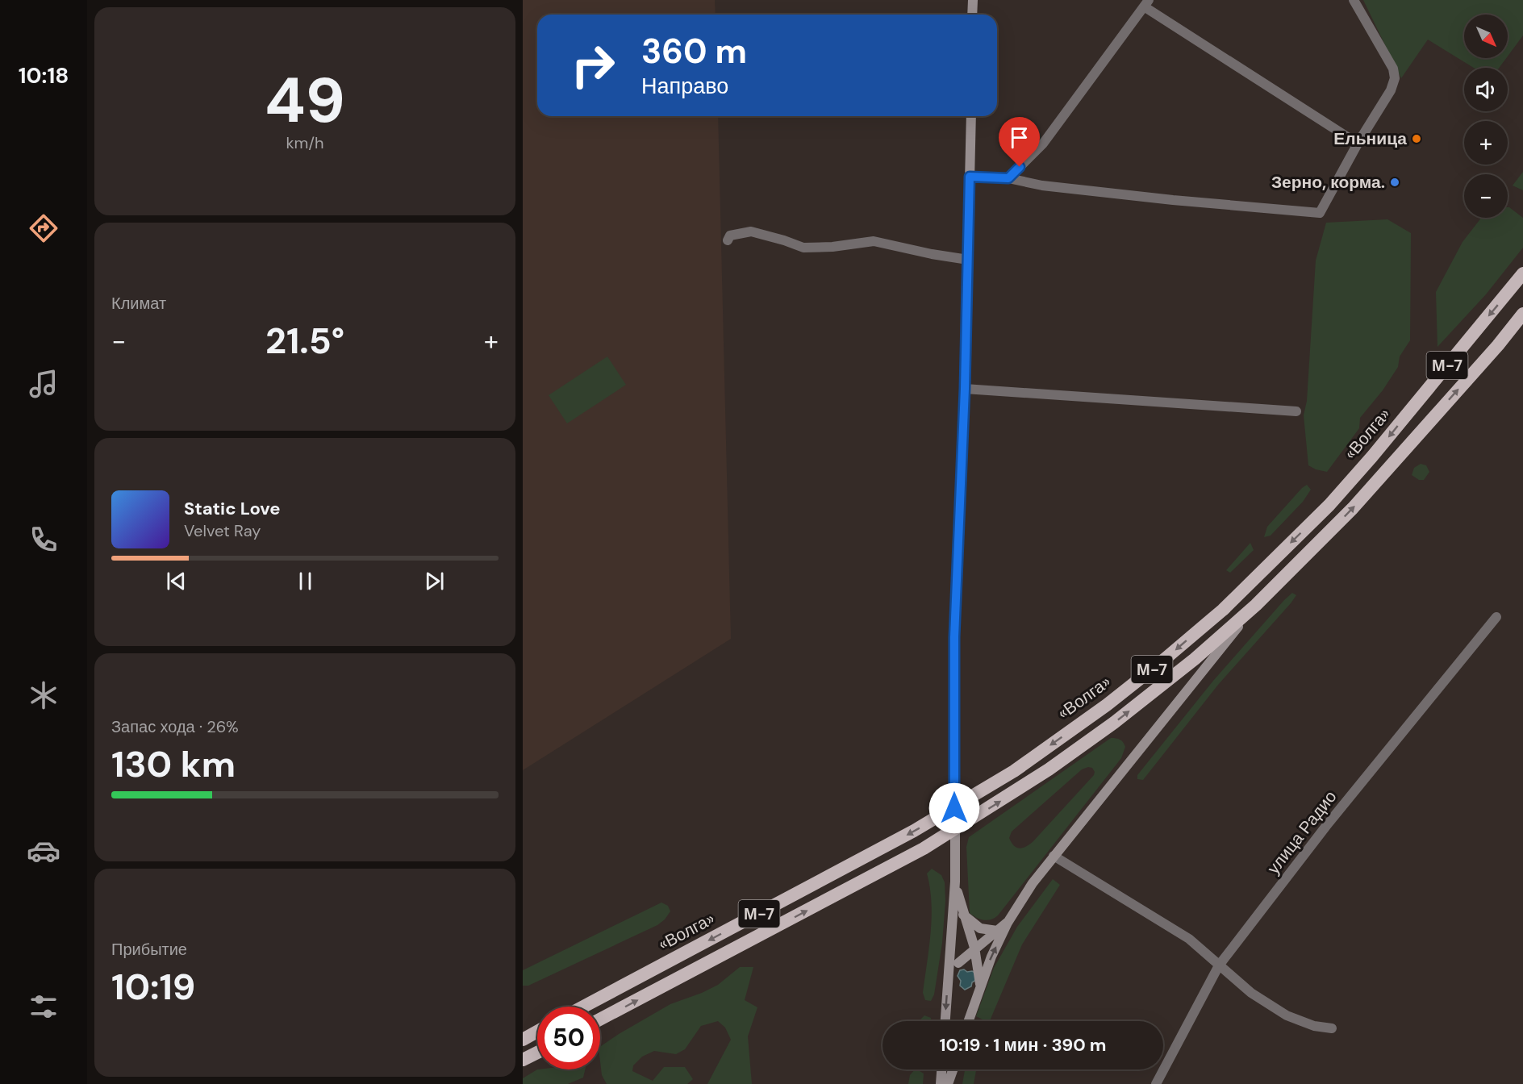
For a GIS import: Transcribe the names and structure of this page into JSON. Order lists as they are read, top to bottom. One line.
{"streets":{"highway":["М-7","«Волга»"],"street":["улица Радио"]},"places":["Ельница","Зерно, корма."],"north":"bottom right","page":{"tabs":"10:18","tile":[["49","km/h"],"Климат",["Запас хода · 26%","130 km"],["Прибытие","10:19"]],"map_buttons":["+","−"],"turn":["360 m","Направо"],"heat":["−","21.5°","+"],"song":["Static Love","Velvet Ray"],"limit":"50","trip":"10:19 · 1 мин · 390 m"}}
